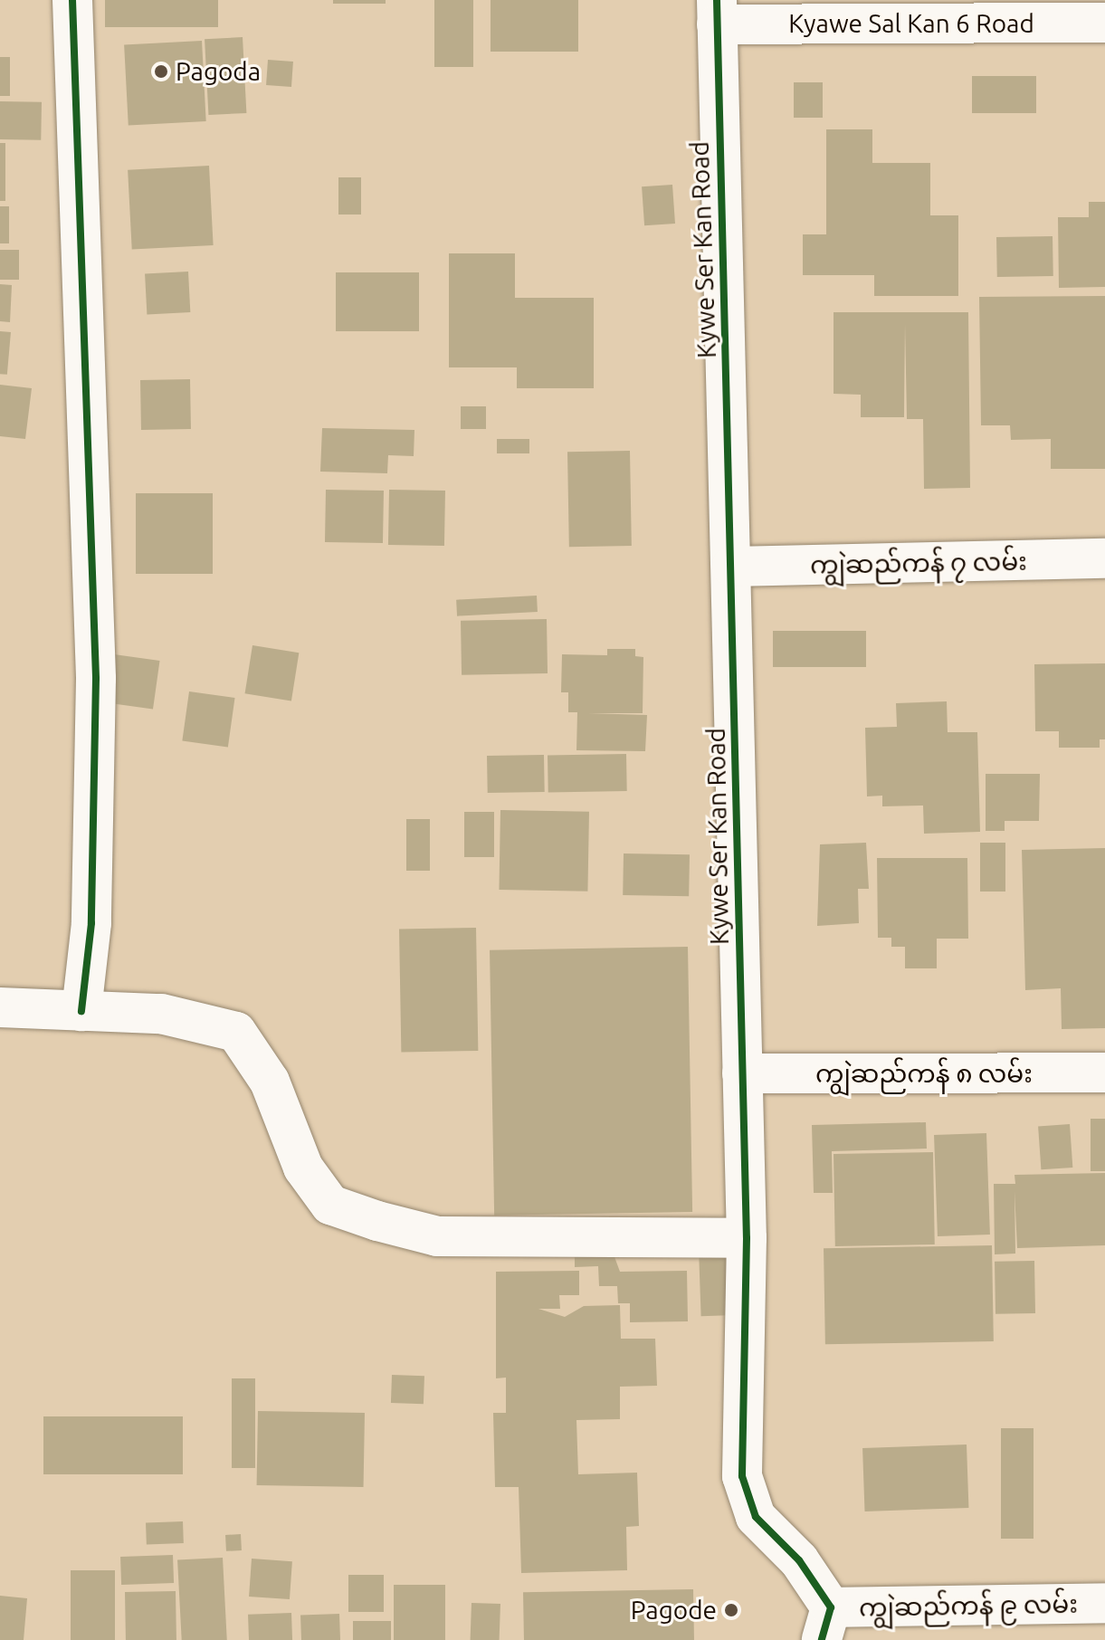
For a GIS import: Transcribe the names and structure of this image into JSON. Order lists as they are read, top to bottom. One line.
{"streets":{"street":["Kyawe Sal Kan 6 Road","Kywe Ser Kan Road","ကျွဲဆည်ကန် ၇ လမ်း","ကျွဲဆည်ကန် ၈ လမ်း","ကျွဲဆည်ကန် ၉ လမ်း"]},"crossings":[["Kyawe Sal Kan 6 Road","Kywe Ser Kan Road"],["Kywe Ser Kan Road","ကျွဲဆည်ကန် ၇ လမ်း"],["Kywe Ser Kan Road","ကျွဲဆည်ကန် ၈ လမ်း"],["Kywe Ser Kan Road","ကျွဲဆည်ကန် ၉ လမ်း"]],"places":["Pagoda","Pagode"]}
